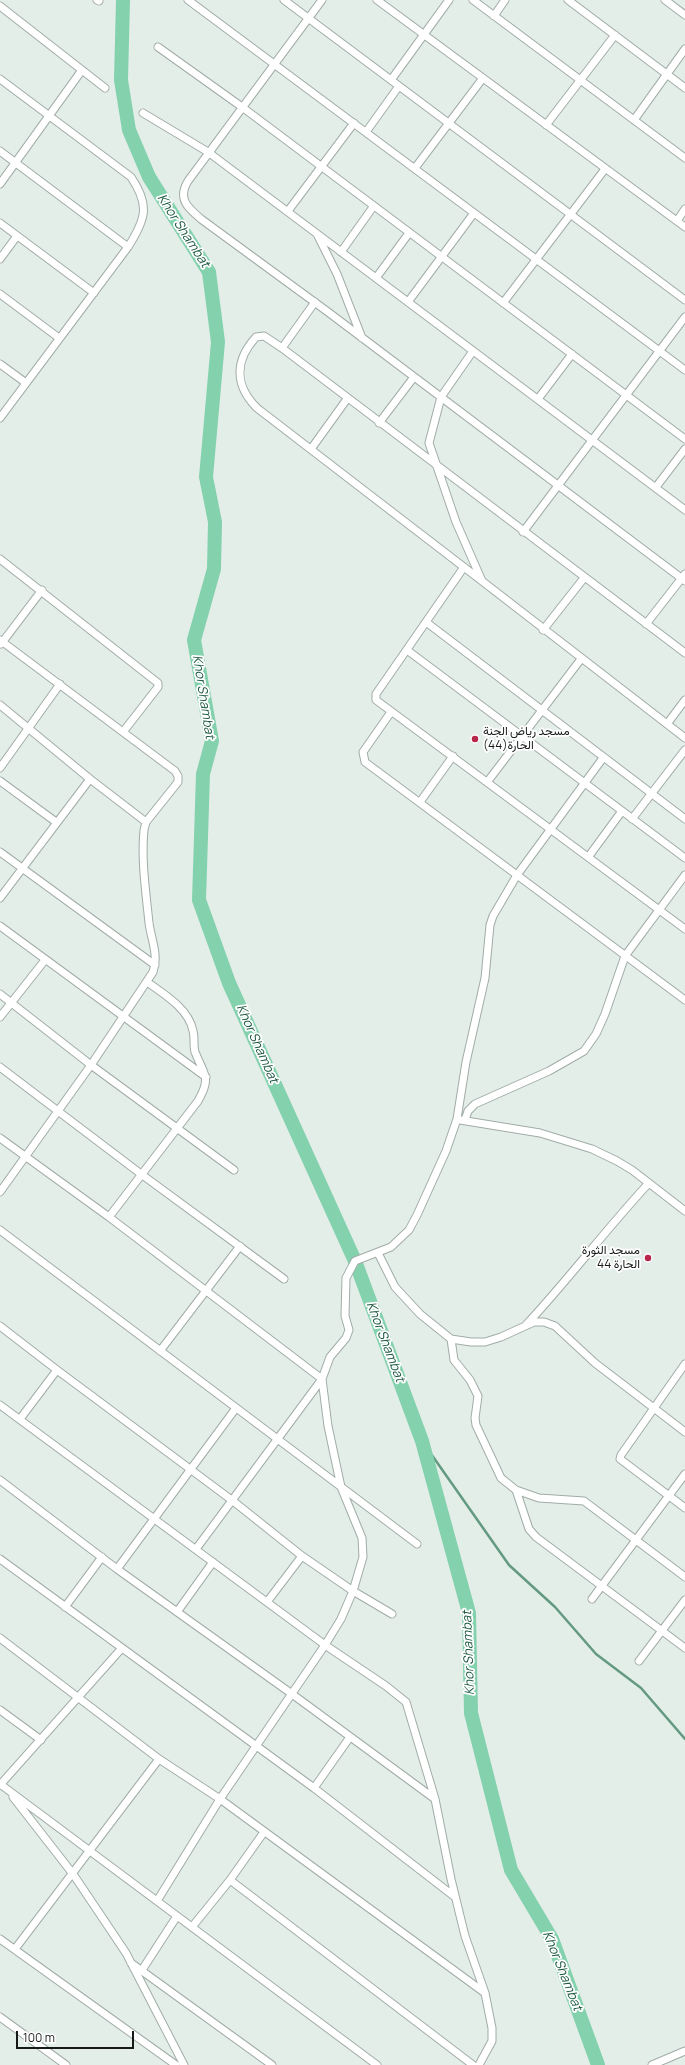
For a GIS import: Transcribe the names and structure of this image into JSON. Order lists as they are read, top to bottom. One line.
{"water":["Khor Shambat"],"places":["مسجد رياض الجنة الحارة(44)","مسجد الثورة الحارة 44"],"scale_bar":"100 m"}
